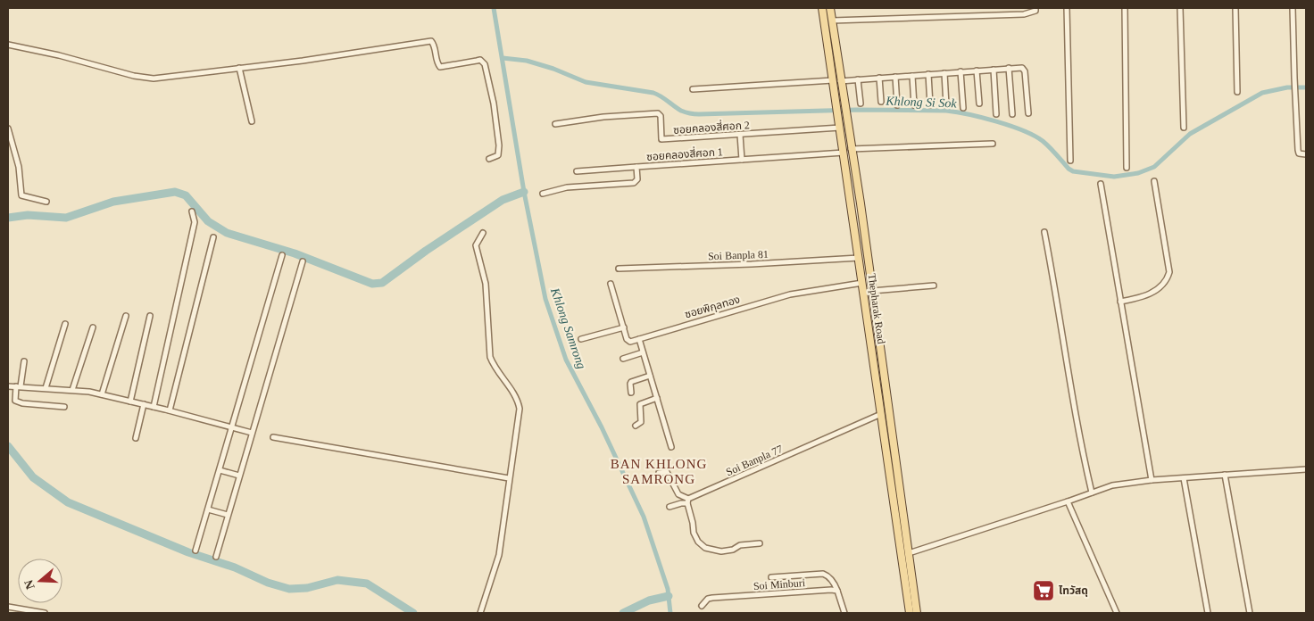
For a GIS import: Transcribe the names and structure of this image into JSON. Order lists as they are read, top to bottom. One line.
{"streets":{"main road":["Thepharak Road"],"street":["ซอยคลองสี่ศอก 2","ซอยคลองสี่ศอก 1","Soi Banpla 81","ซอยพิกุลทอง","Soi Banpla 77","Soi Minburi"]},"crossings":[["ซอยคลองสี่ศอก 2","Thepharak Road"],["ซอยคลองสี่ศอก 1","Thepharak Road"],["Soi Banpla 81","Thepharak Road"],["ซอยพิกุลทอง","Thepharak Road"],["Thepharak Road","Soi Banpla 77"]],"districts":["BAN KHLONG SAMRONG"],"water":["Khlong Si Sok","Khlong Samrong"],"places":{"supermarket":["ไทวัสดุ"]},"north":"left"}
